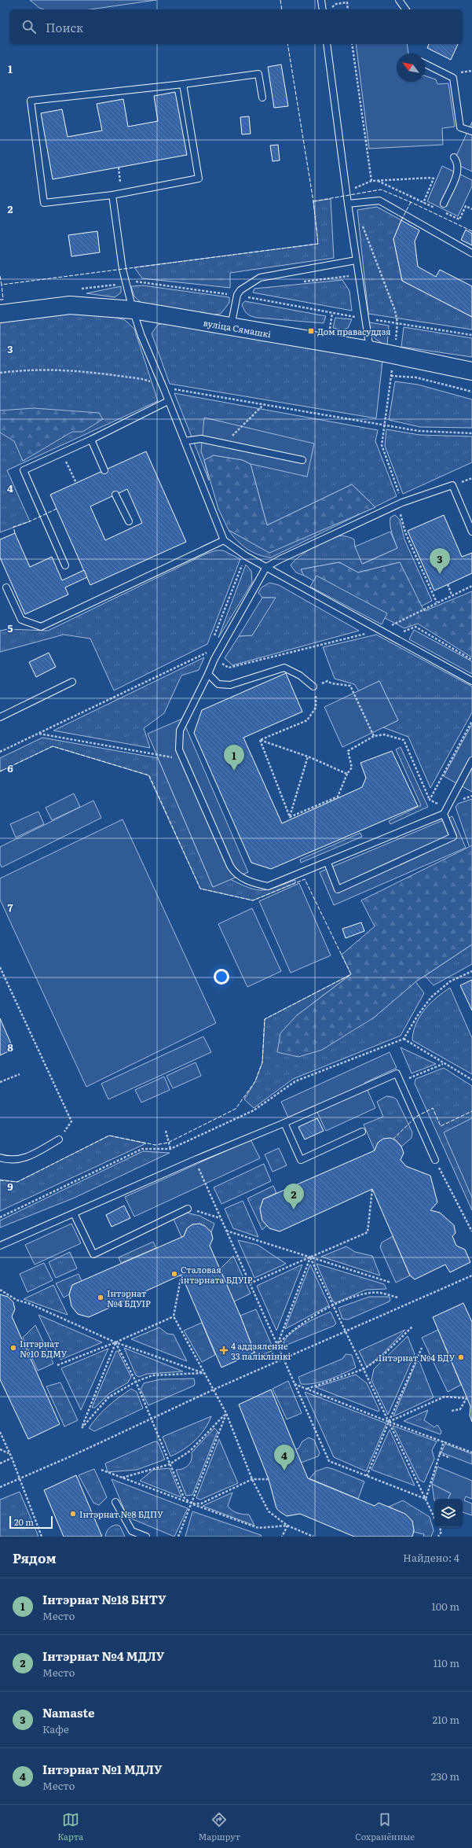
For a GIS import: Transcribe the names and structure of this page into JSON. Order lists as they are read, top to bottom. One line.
{"streets":{"street":["вуліца Сямашкі"]},"places":{"transit":["Дом правасуддзя"],"other":["Сталовая інтэрната БДУІР","Інтэрнат №4 БДУІР","Інтэрнат №10 БДМУ","Інтэрнат №4 БДУ","Інтэрнат №8 БДПУ"],"health":["4 аддзяленне 33 паліклінікі"]},"scale_bar":"20 m","north":"top left","page":{"search":"Поиск","pins":["3","1","2","4"],"scale":"20 m","heading":["Рядом","Найдено: 4"],"list":[{"mark":"1","name":"Інтэрнат №18 БНТУ","note":"Место","value":"100 m"},{"mark":"2","name":"Інтэрнат №4 МДЛУ","note":"Место","value":"110 m"},{"mark":"3","name":"Namaste","note":"Кафе","value":"210 m"},{"mark":"4","name":"Інтэрнат №1 МДЛУ","note":"Место","value":"230 m"}],"nav":["Карта","Маршрут","Сохранённые"]},"grid":{"rows":["1","2","3","4","5","6","7","8","9"]}}
